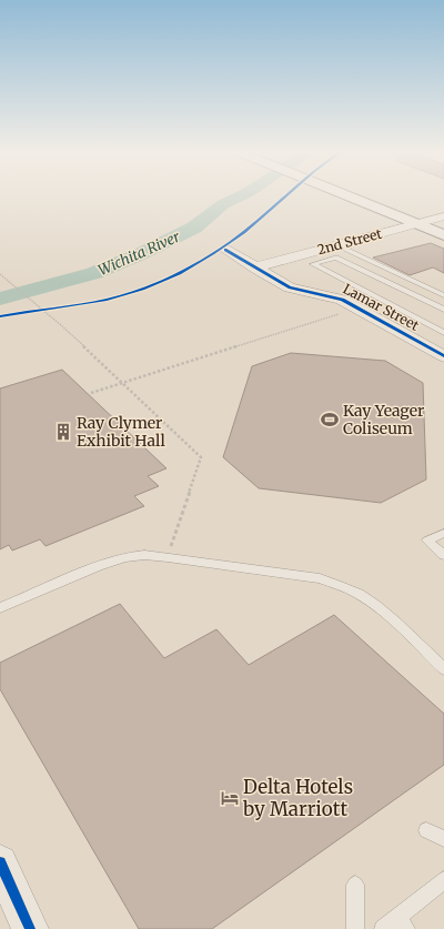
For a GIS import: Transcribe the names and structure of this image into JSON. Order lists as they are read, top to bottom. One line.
{"streets":{"street":["2nd Street","Lamar Street"]},"crossings":[["2nd Street","Lamar Street"]],"water":["Wichita River"],"places":{"sports":["Kay Yeager Coliseum"],"building":["Ray Clymer Exhibit Hall"],"hotel":["Delta Hotels by Marriott"]}}
